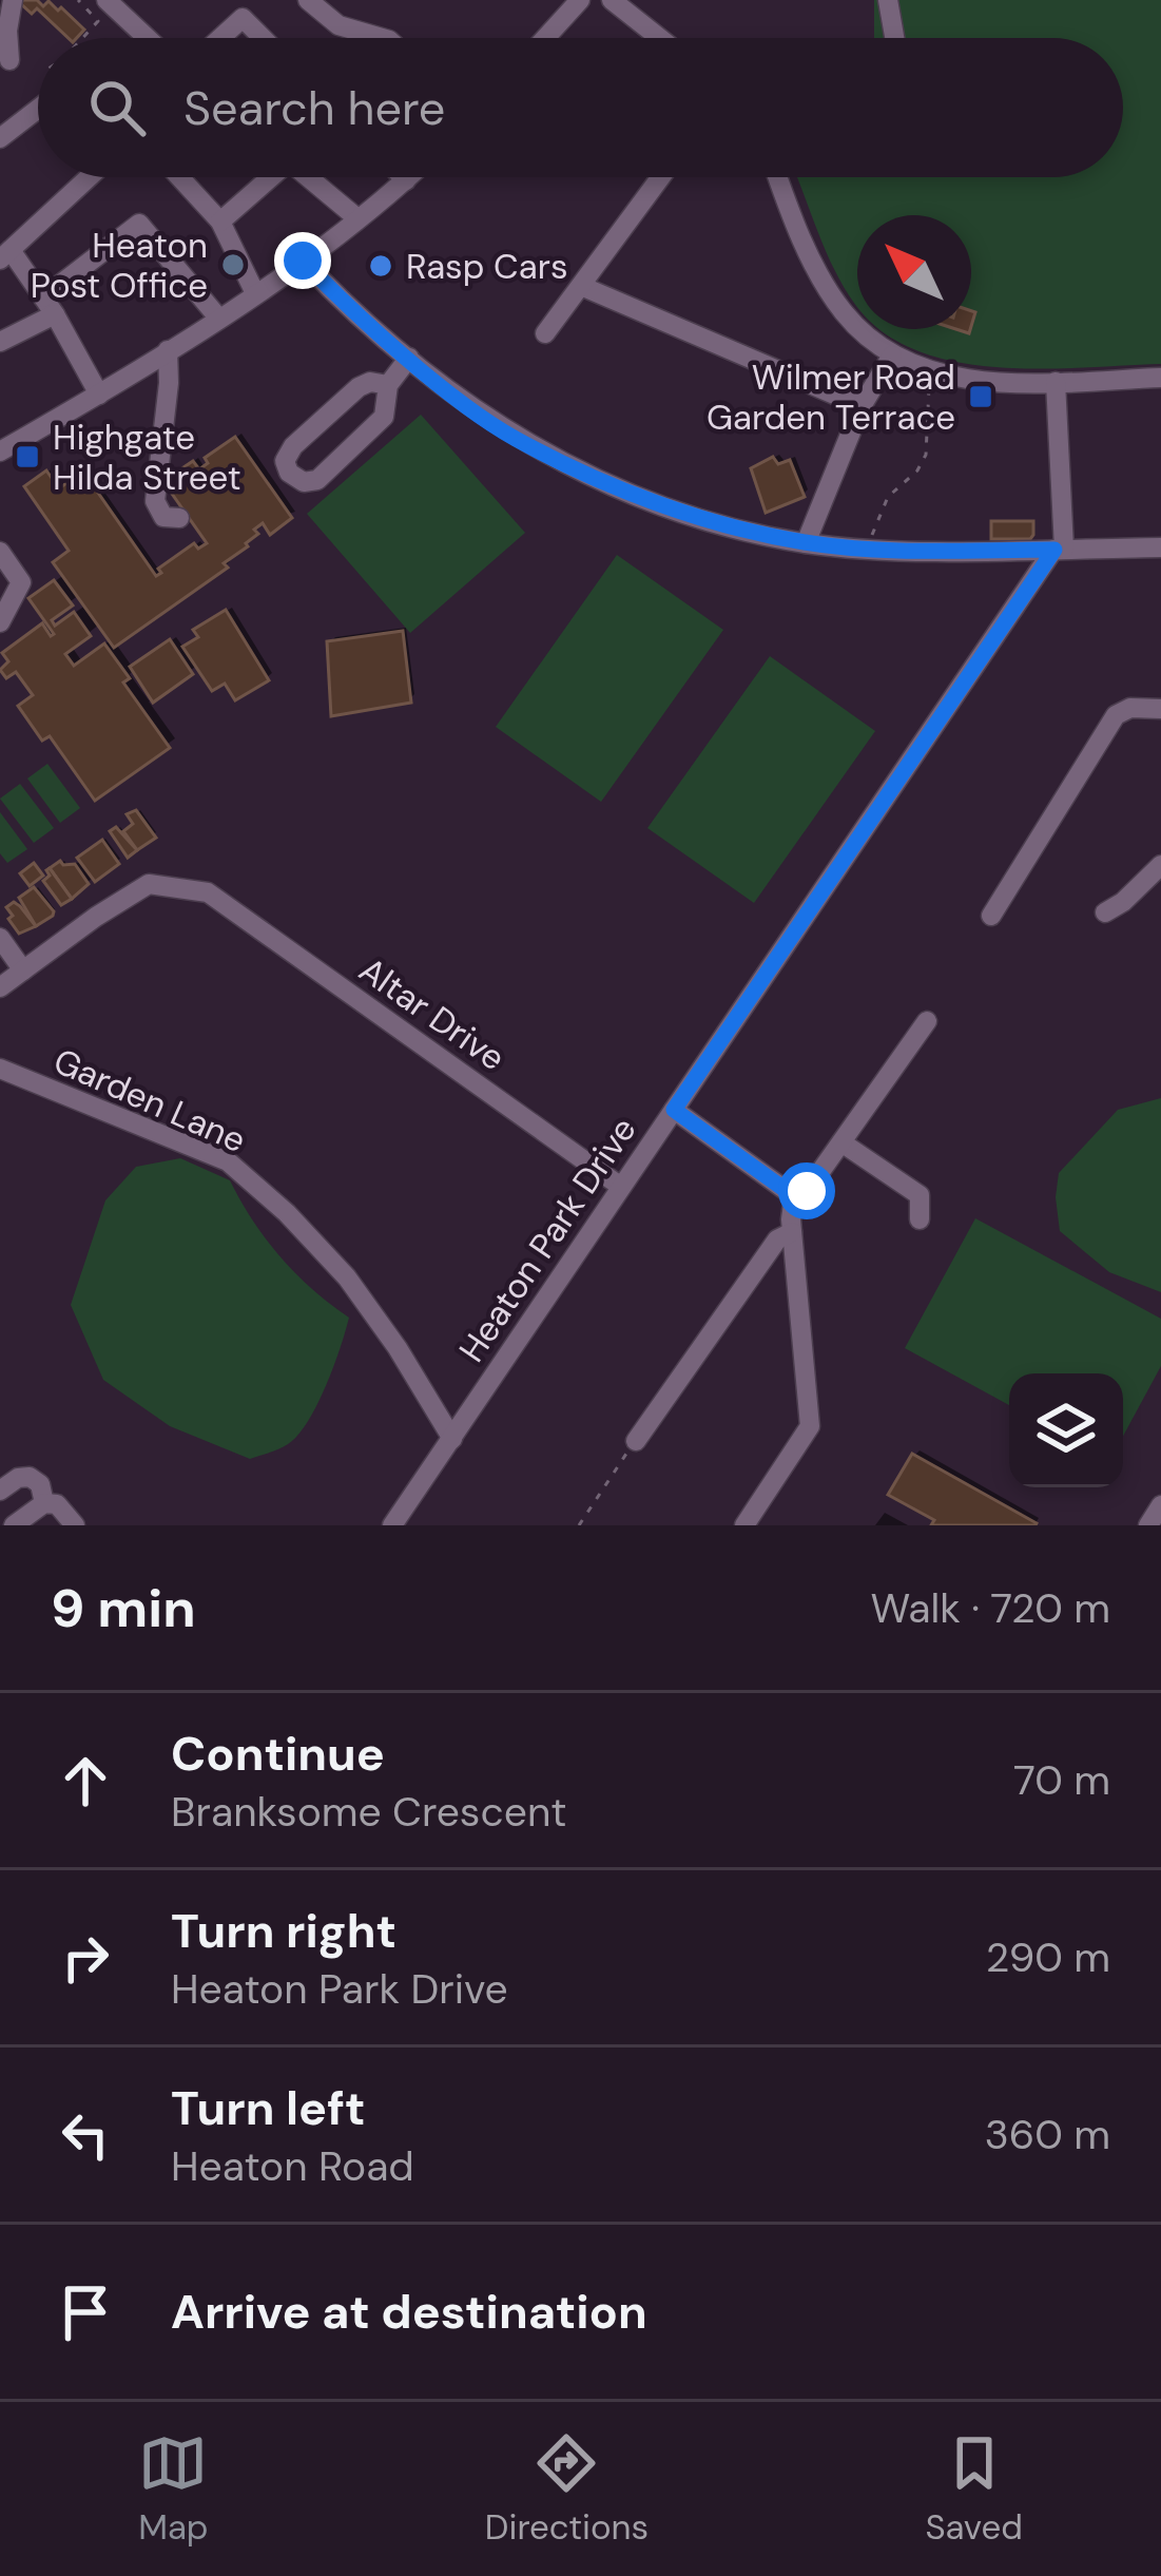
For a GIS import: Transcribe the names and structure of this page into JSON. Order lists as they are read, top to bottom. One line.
{"streets":{"street":["Altar Drive","Garden Lane","Heaton Park Drive"]},"crossings":[["Altar Drive","Heaton Park Drive"],["Garden Lane","Heaton Park Drive"]],"places":{"other":["Heaton Post Office","Rasp Cars"],"transit":["Wilmer Road Garden Terrace","Highgate Hilda Street"]},"north":"top left","page":{"search":"Search here","heading":["9 min","Walk · 720 m"],"list":[["Continue","Branksome Crescent","70 m"],["Turn right","Heaton Park Drive","290 m"],["Turn left","Heaton Road","360 m"],"Arrive at destination"],"nav":["Map","Directions","Saved"]}}
